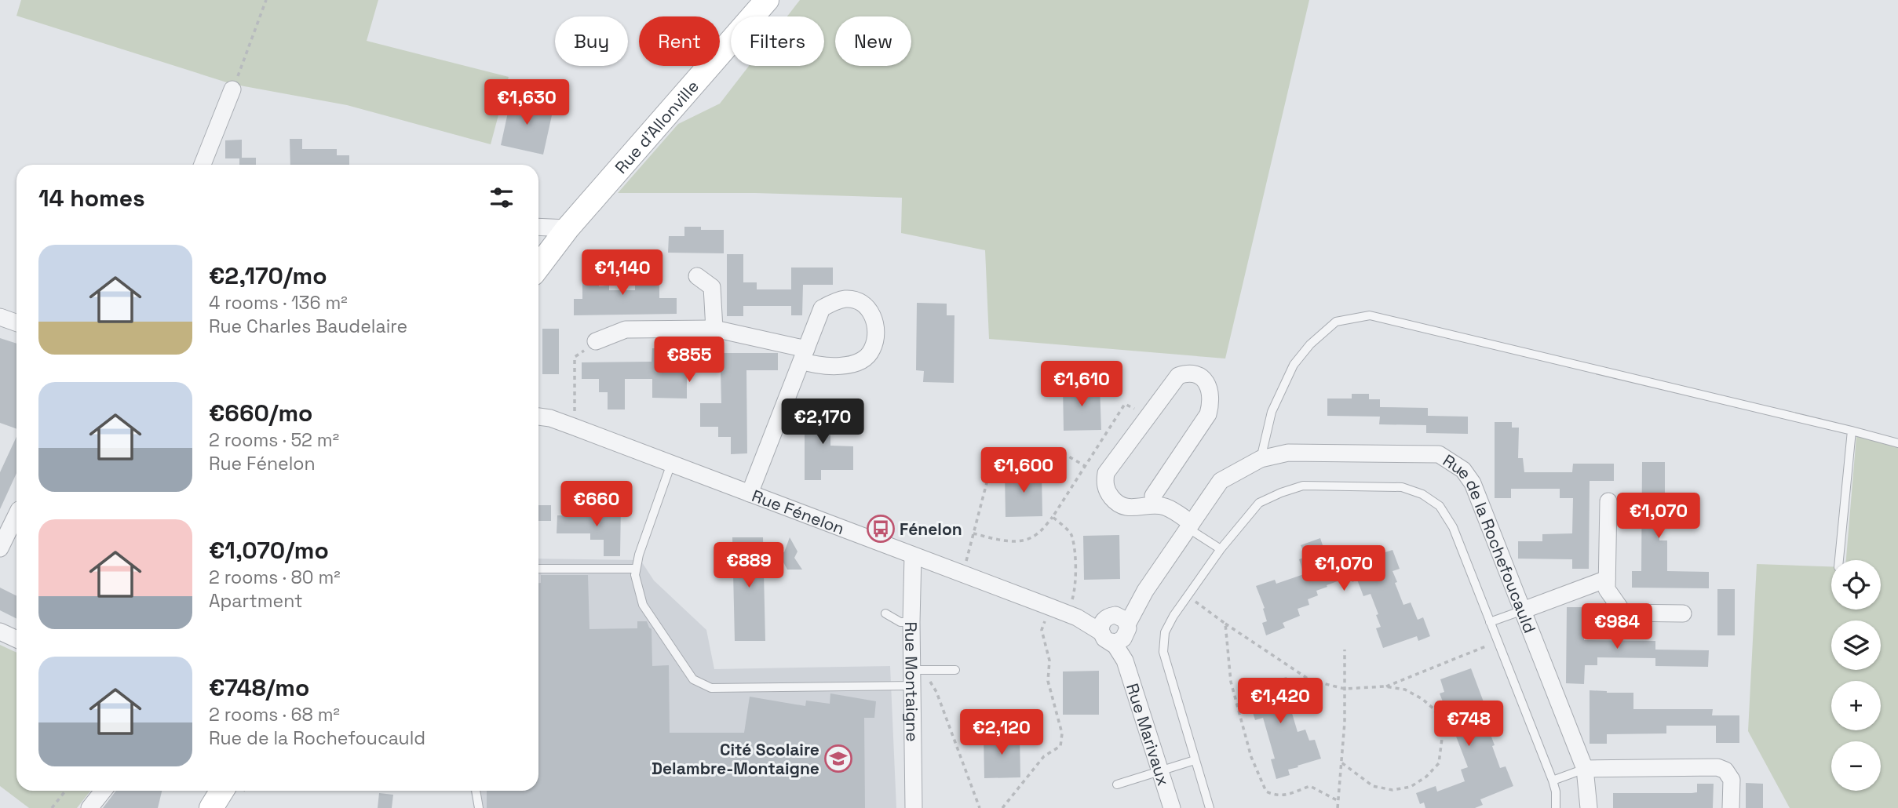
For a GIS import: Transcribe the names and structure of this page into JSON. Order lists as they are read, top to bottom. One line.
{"streets":{"main road":["Rue d'Allonville"],"street":["Rue Fénelon","Rue de la Rochefoucauld","Rue Montaigne","Rue Marivaux"]},"crossings":[["Rue Fénelon","Rue de la Rochefoucauld"],["Rue Fénelon","Rue Montaigne"],["Rue Fénelon","Rue Marivaux"],["Rue de la Rochefoucauld","Rue Marivaux"]],"places":{"bus stop":["Fénelon"],"school or university":["Cité Scolaire Delambre-Montaigne"]},"page":{"chip":["Buy","Rent","Filters","New"],"price":["€1,630","€1,140","€855","€1,610","€2,170","€1,600","€660","€1,070","€889","€1,070","€984","€1,420","€748","€2,120"],"heading":"14 homes","list":[{"name":"€2,170/mo","note":"4 rooms · 136 m² · Rue Charles Baudelaire"},{"name":"€660/mo","note":"2 rooms · 52 m² · Rue Fénelon"},{"name":"€1,070/mo","note":"2 rooms · 80 m² · Apartment"},{"name":"€748/mo","note":"2 rooms · 68 m² · Rue de la Rochefoucauld"}],"map_buttons":["+","−"]}}
